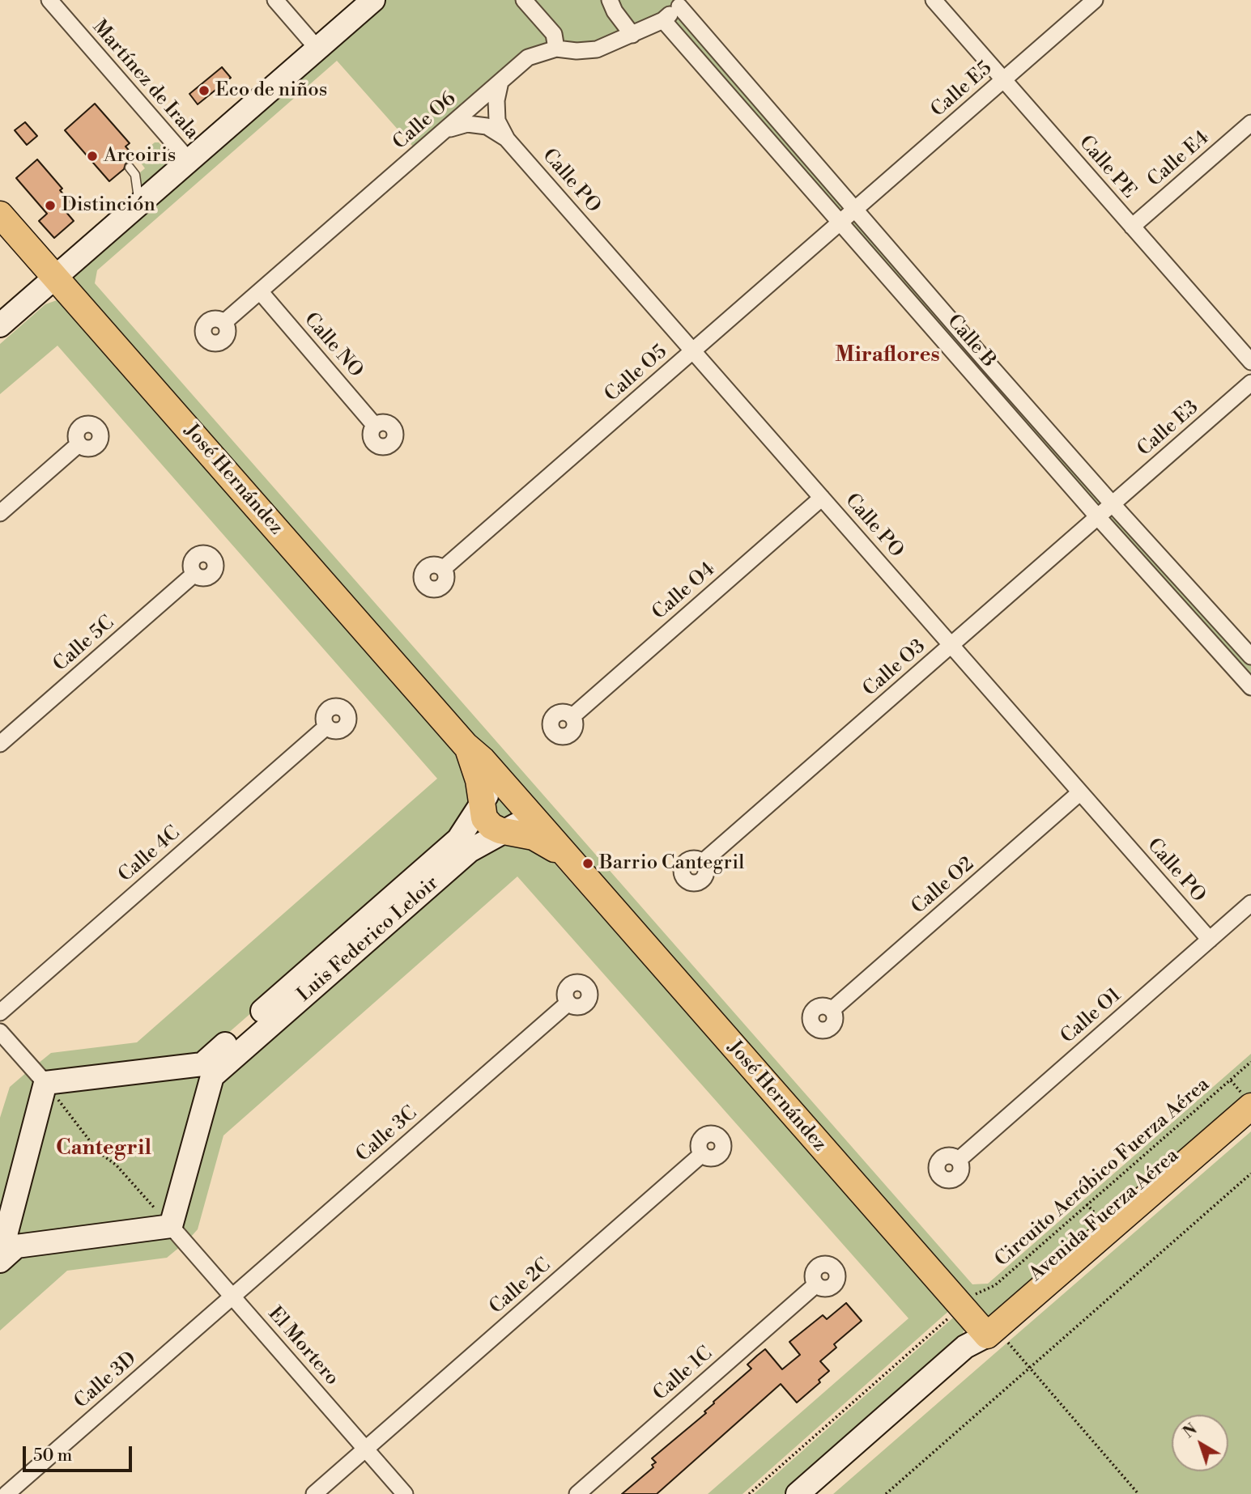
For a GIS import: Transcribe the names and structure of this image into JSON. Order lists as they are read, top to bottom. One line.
{"streets":{"main road":["José Hernández","Avenida Fuerza Aérea"],"street":["Martínez de Irala","Calle E5","Calle O6","Calle E4","Calle PE","Calle PO","Calle B","Calle NO","Calle O5","Calle E3","Calle O4","Calle 5C","Calle O3","Calle 4C","Calle O2","Luis Federico Leloir","Calle O1","Calle 3C","Calle 2C","El Mortero","Calle 1C","Calle 3D"],"path":["Circuito Aeróbico Fuerza Aérea"]},"crossings":[["Calle E5","Calle PE"],["Calle E5","Calle B"],["Calle E5","Calle O5"],["Calle O6","Calle PO"],["Calle O6","Calle B"],["Calle O6","Calle NO"],["Calle E4","Calle PE"],["Calle PO","Calle O5"],["Calle PO","Calle O4"],["Calle PO","Calle O3"],["Calle PO","Calle O2"],["Calle PO","Calle O1"],["Calle B","Calle O5"],["Calle B","Calle E3"],["Calle B","Calle O3"],["Calle E3","Calle O3"],["José Hernández","Luis Federico Leloir"],["José Hernández","Avenida Fuerza Aérea"],["Calle 3C","El Mortero"],["Calle 3C","Calle 3D"],["Circuito Aeróbico Fuerza Aérea","Avenida Fuerza Aérea"],["Calle 2C","El Mortero"],["El Mortero","Calle 3D"]],"districts":["Miraflores","Cantegril"],"places":["Eco de niños","Arcoiris","Distinción","Barrio Cantegril"],"scale_bar":"50 m","north":"top left"}
